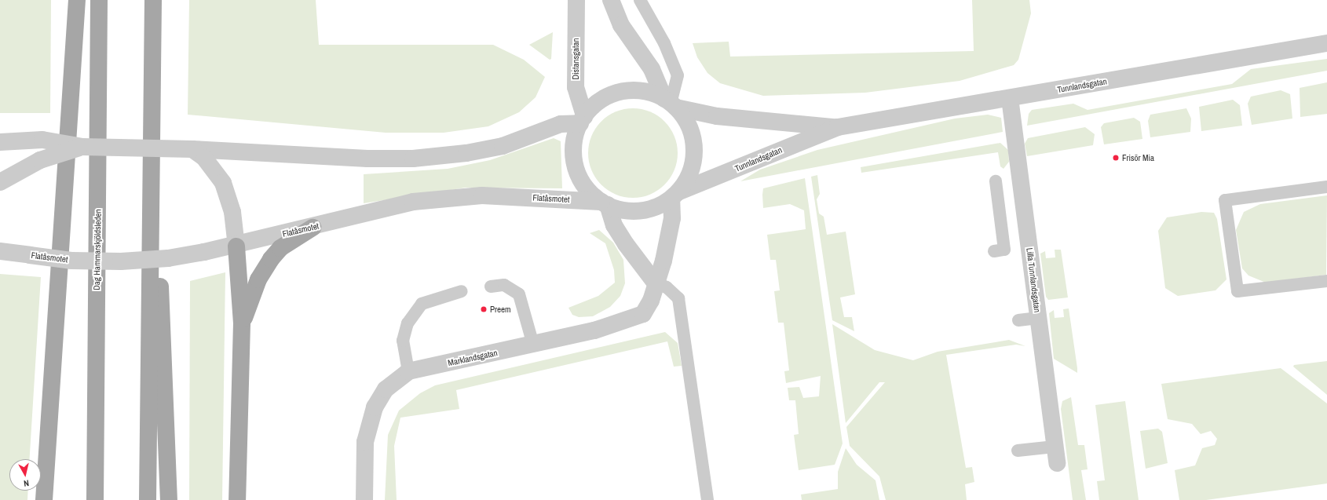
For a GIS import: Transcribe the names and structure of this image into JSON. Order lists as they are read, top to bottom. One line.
{"streets":{"main road":["Dag Hammarskjöldsleden"],"street":["Distansgatan","Tunnlandsgatan","Flatåsmotet","Lilla Tunnlandsgatan","Marklandsgatan"]},"crossings":[["Distansgatan","Flatåsmotet"],["Tunnlandsgatan","Flatåsmotet"],["Tunnlandsgatan","Lilla Tunnlandsgatan"],["Tunnlandsgatan","Marklandsgatan"],["Flatåsmotet","Marklandsgatan"]],"places":["Frisör Mia","Preem"],"north":"bottom"}
